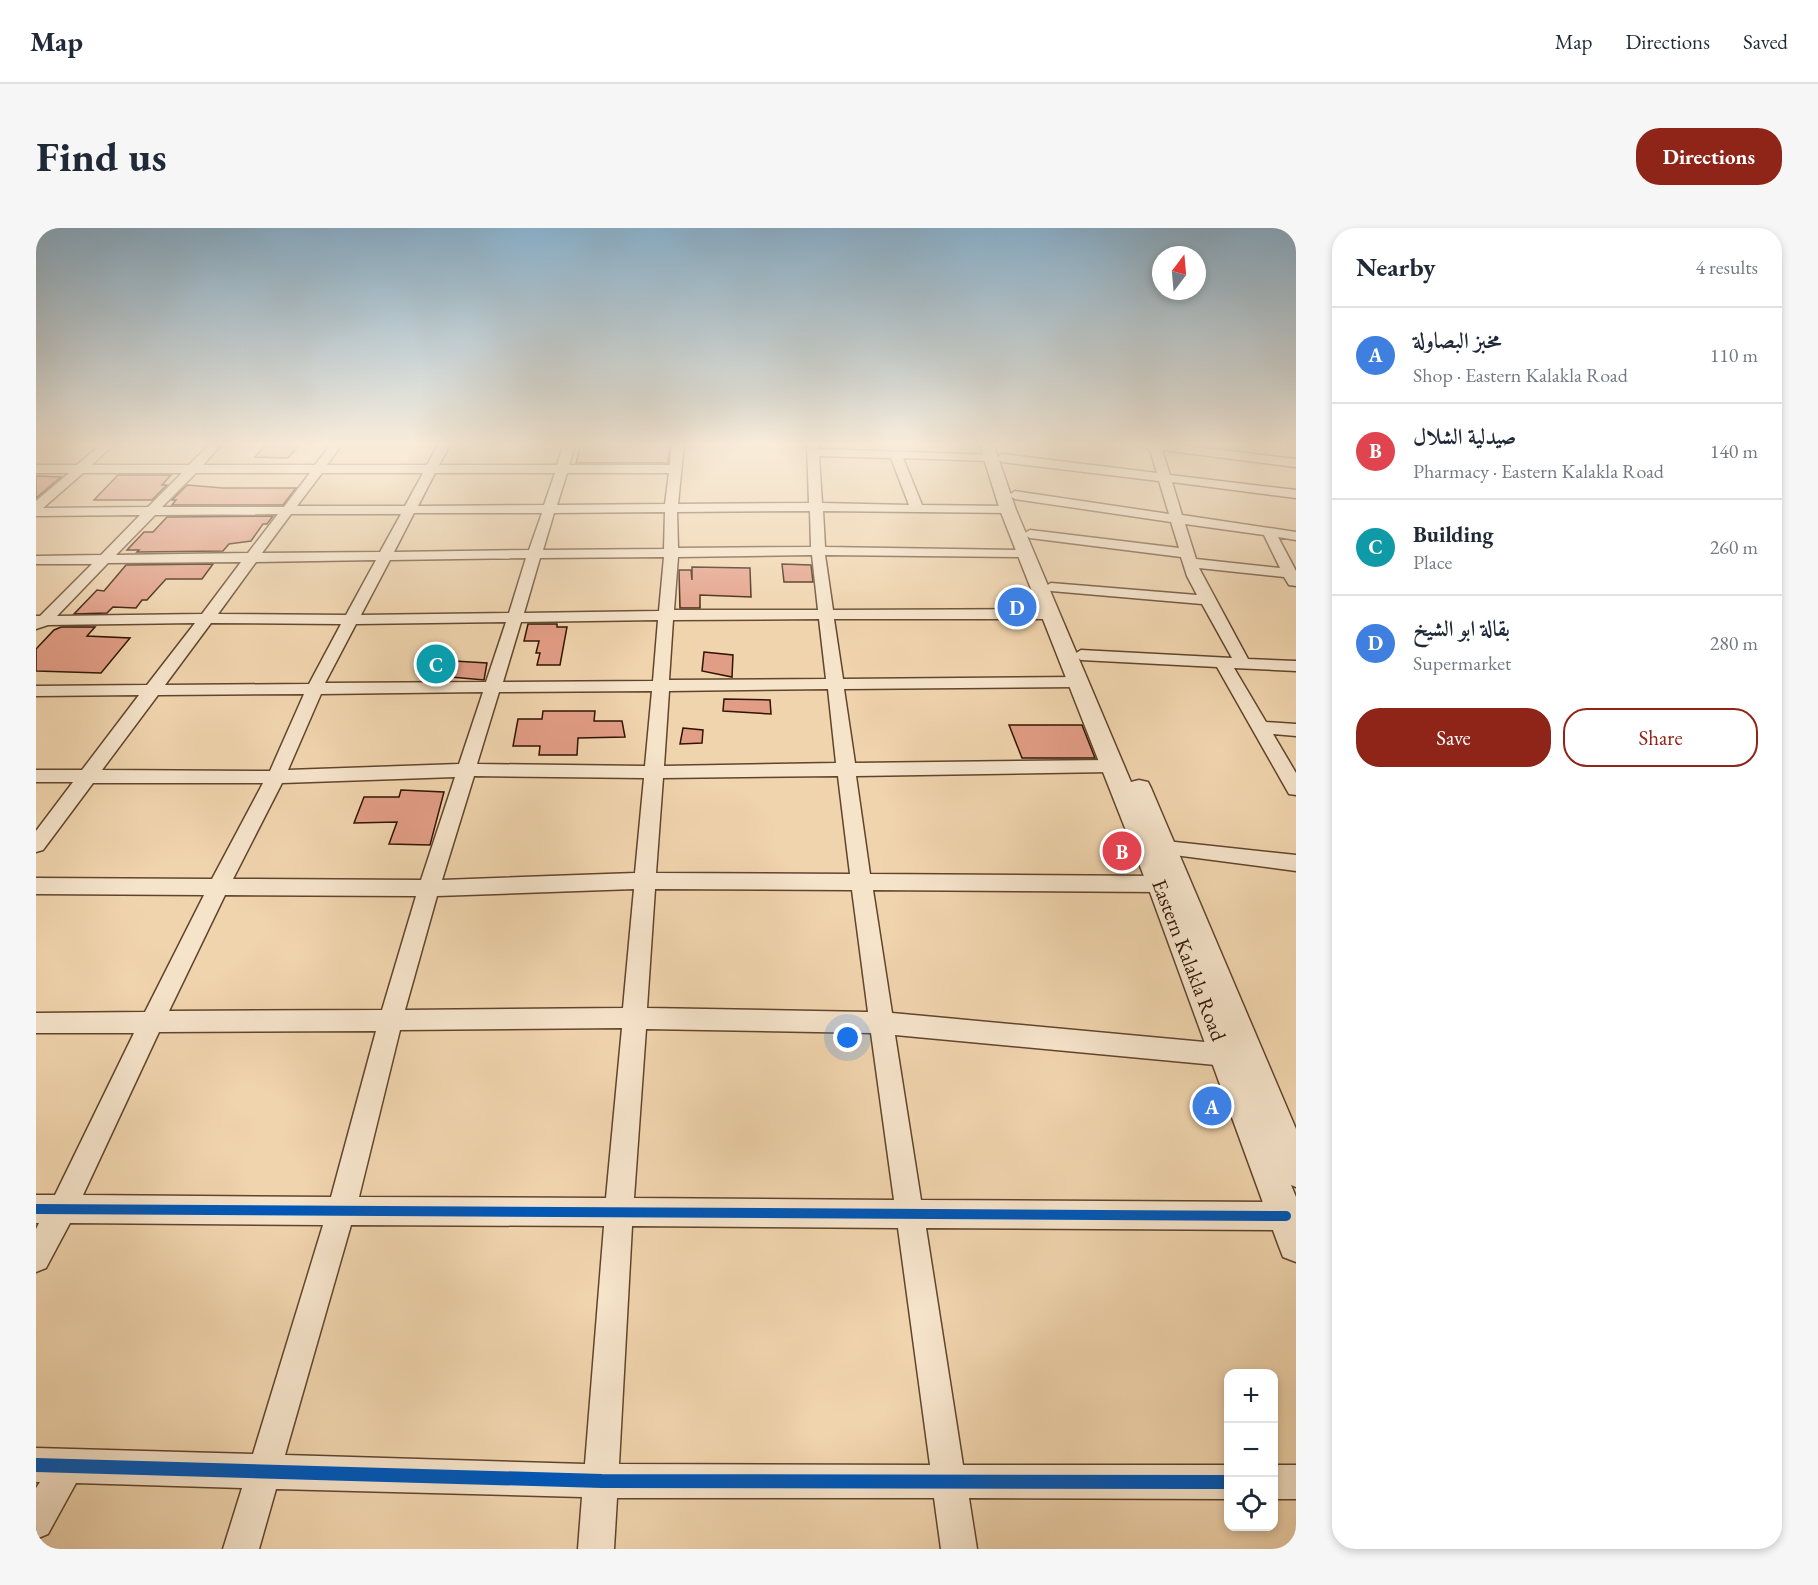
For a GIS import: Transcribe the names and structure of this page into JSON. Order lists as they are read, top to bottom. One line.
{"streets":{"street":["Eastern Kalakla Road"]},"north":"top","page":{"header":"Map","nav":["Map","Directions","Saved"],"buttons":["Directions",["Save","Share"]],"title":"Find us","heading":["Nearby","4 results"],"list":[{"mark":"A","name":"مخبز البصاولة","note":"Shop · Eastern Kalakla Road","value":"110 m"},{"mark":"B","name":"صيدلية الشلال","note":"Pharmacy · Eastern Kalakla Road","value":"140 m"},{"mark":"C","name":"Building","note":"Place","value":"260 m"},{"mark":"D","name":"بقالة ابو الشيخ","note":"Supermarket","value":"280 m"}],"pins":["D","C","B","A"],"map_buttons":["+","−"]}}
